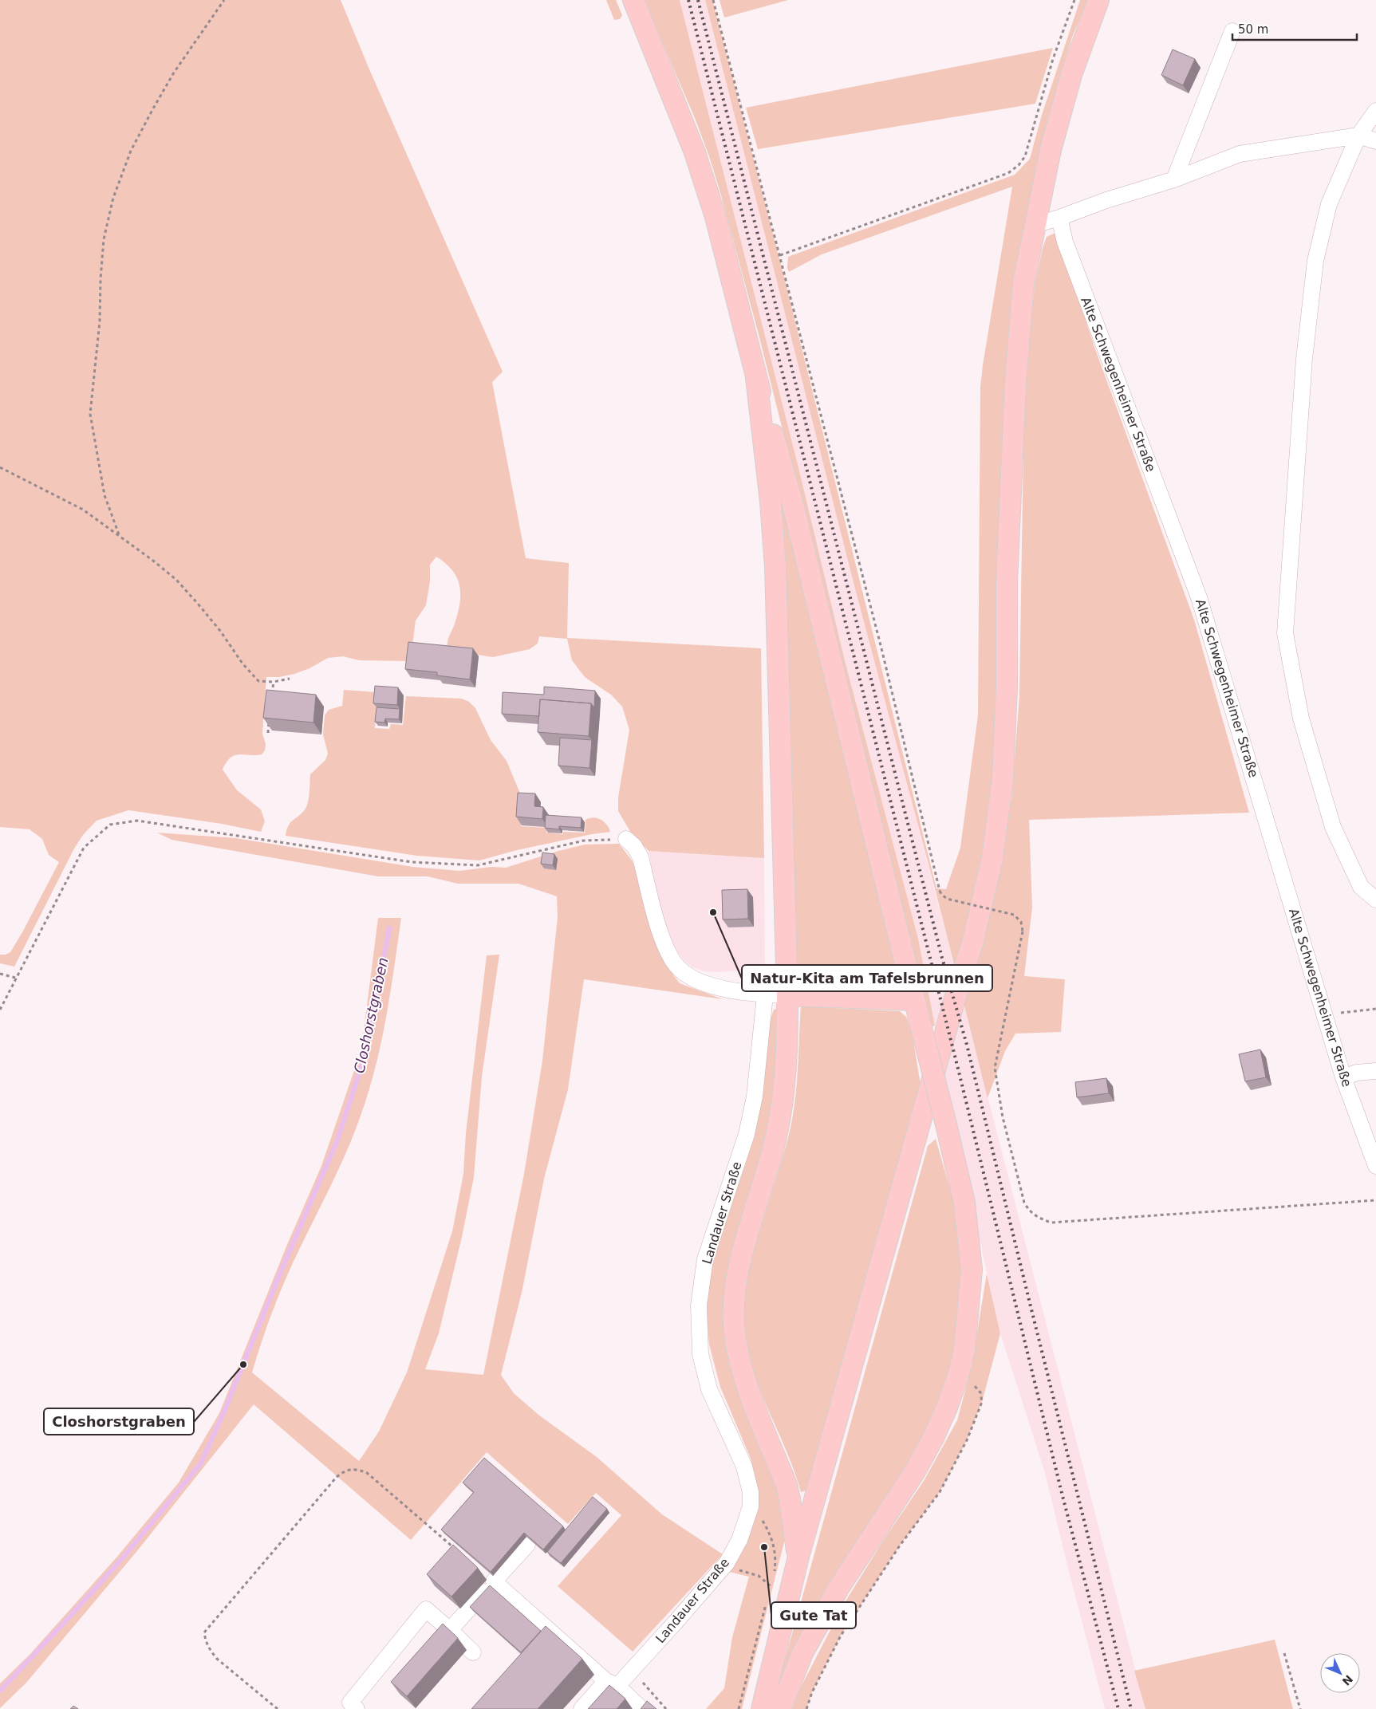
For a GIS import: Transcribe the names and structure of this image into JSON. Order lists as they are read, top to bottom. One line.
{"streets":{"lane":["Alte Schwegenheimer Straße","Landauer Straße"]},"water":["Closhorstgraben"],"places":["Natur-Kita am Tafelsbrunnen","Closhorstgraben","Gute Tat"],"scale_bar":"50 m","north":"bottom right"}
